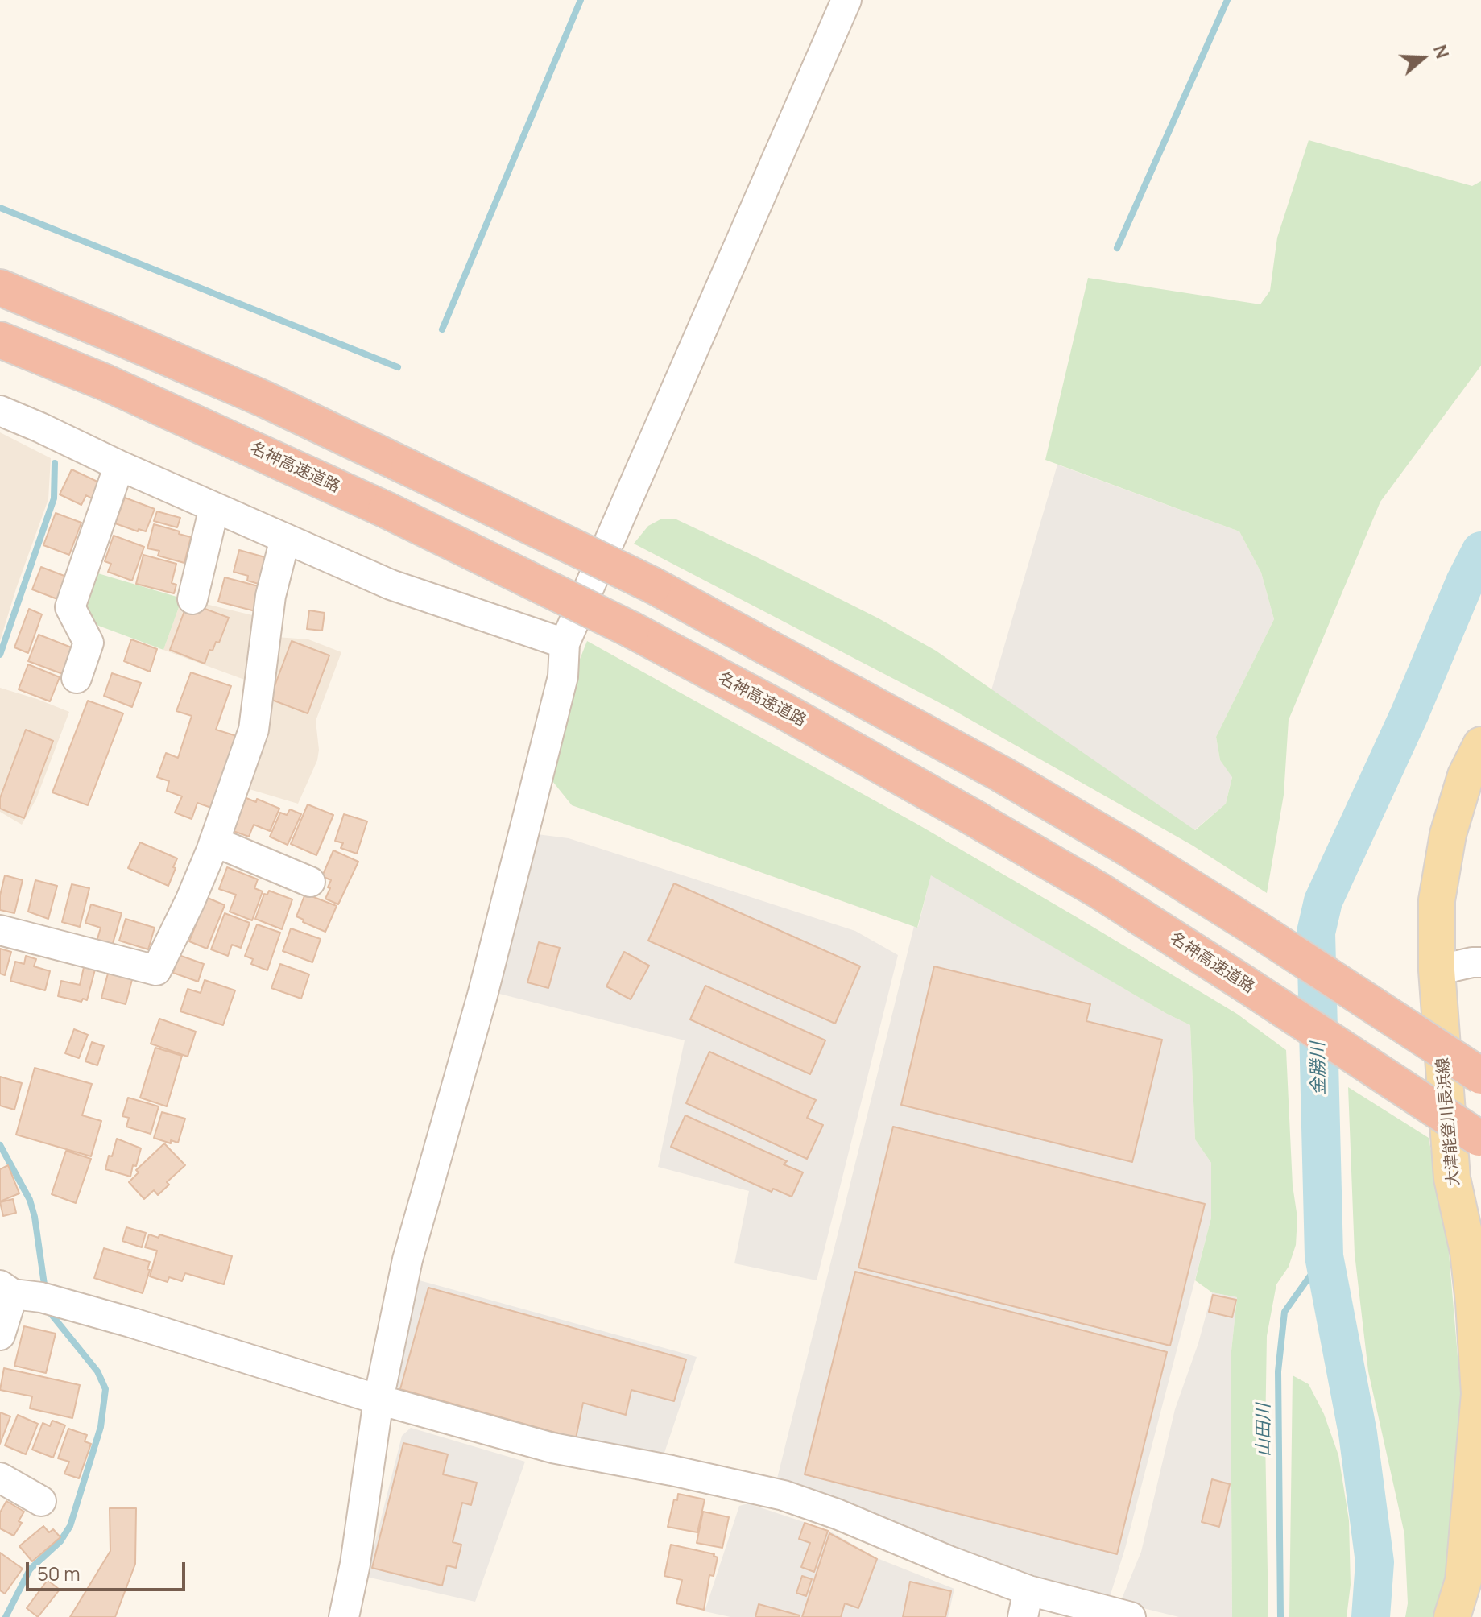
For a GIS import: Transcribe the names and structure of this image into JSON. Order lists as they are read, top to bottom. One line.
{"streets":{"highway":["名神高速道路"],"main road":["大津能登川長浜線"]},"water":["金勝川","山田川"],"scale_bar":"50 m","north":"right"}
